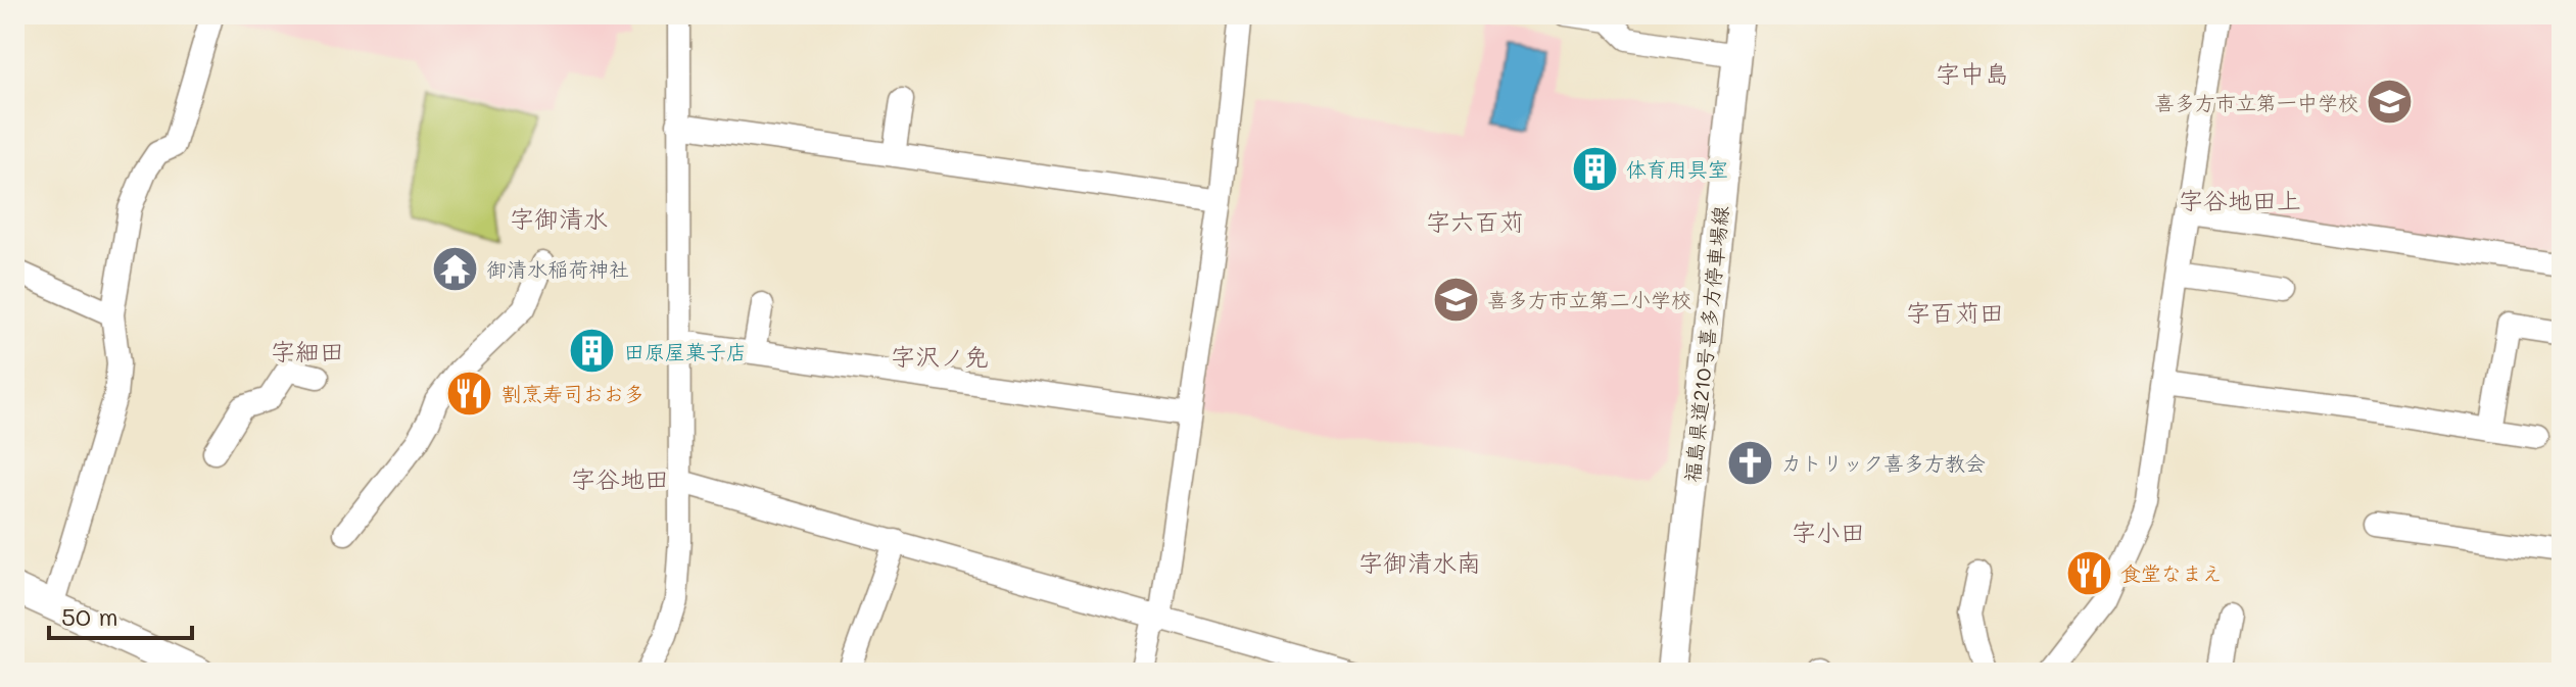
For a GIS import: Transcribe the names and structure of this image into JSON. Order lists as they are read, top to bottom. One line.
{"streets":{"main road":["福島県道210号喜多方停車場線"]},"districts":["字中島","字谷地田上","字御清水","字六百苅","字百苅田","字細田","字沢ノ免","字谷地田","字小田","字御清水南"],"places":{"school or university":["喜多方市立第一中学校","喜多方市立第二小学校"],"building":["体育用具室","田原屋菓子店"],"temple":["御清水稲荷神社"],"restaurant":["割烹寿司おお多","食堂なまえ"],"church":["カトリック喜多方教会"]},"scale_bar":"50 m"}
